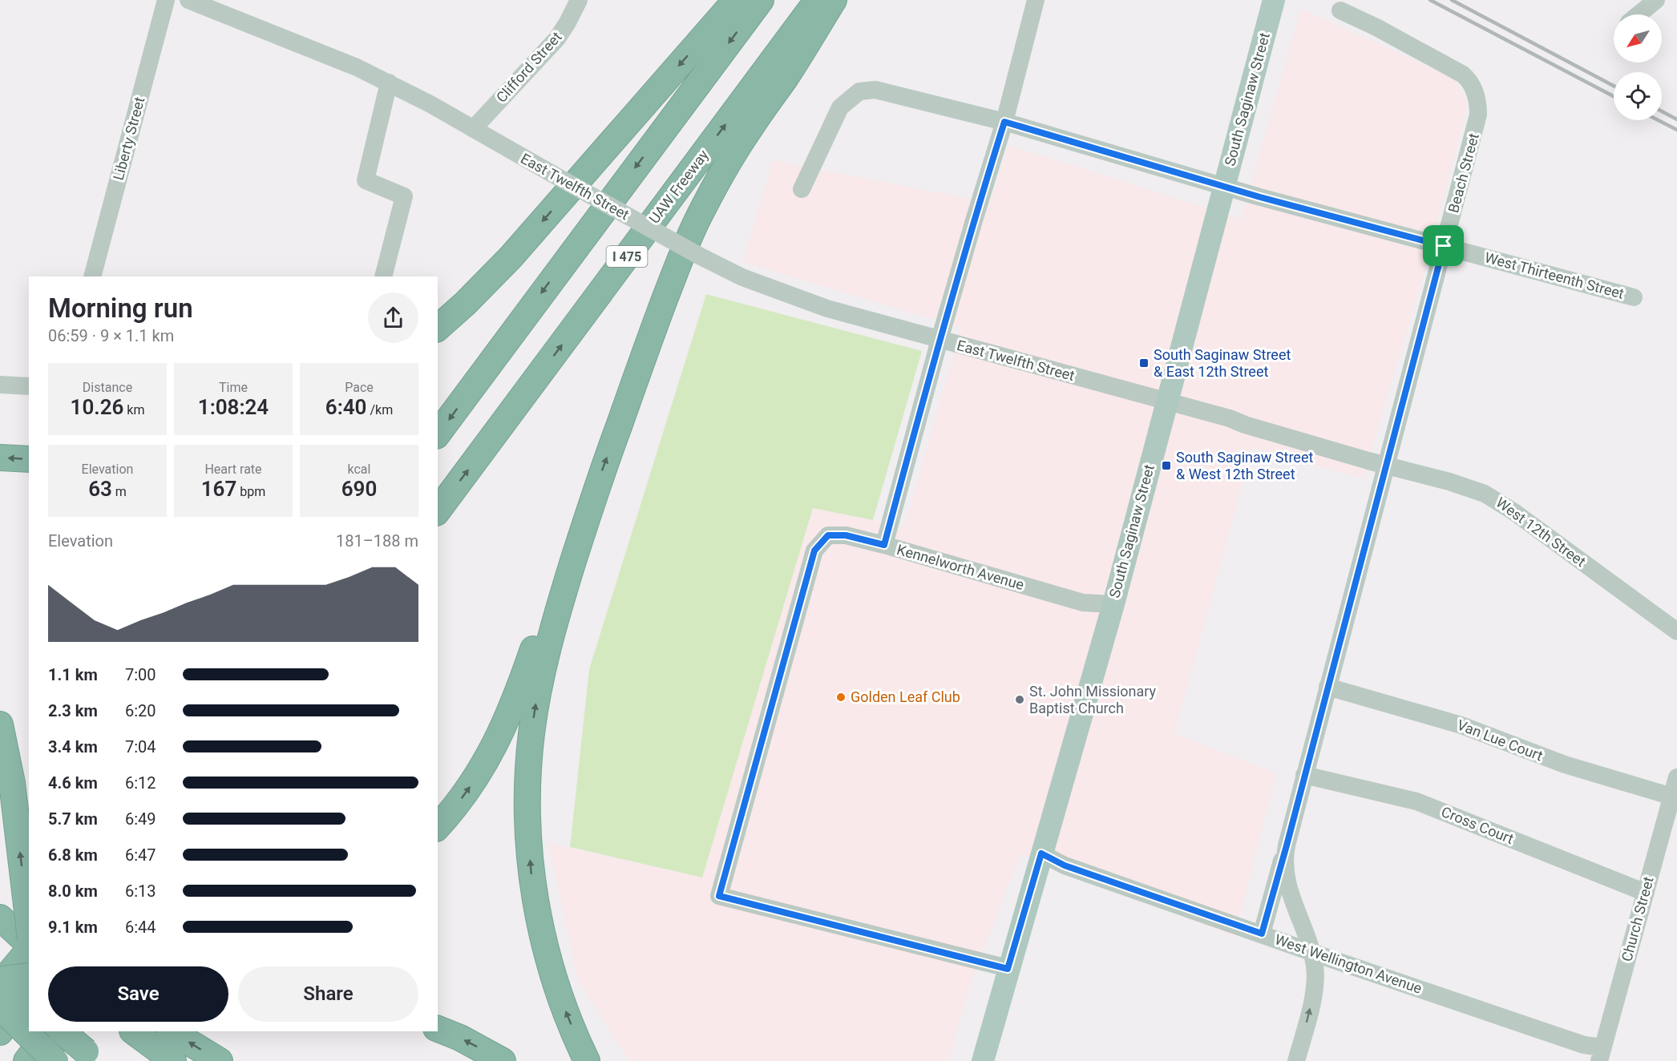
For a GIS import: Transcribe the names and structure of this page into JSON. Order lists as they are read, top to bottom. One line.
{"streets":{"highway":["UAW Freeway","I 475"],"main road":["South Saginaw Street"],"street":["Clifford Street","Liberty Street","Beach Street","East Twelfth Street","West Thirteenth Street","West 12th Street","Kennelworth Avenue","Van Lue Court","Cross Court","Church Street","West Wellington Avenue"]},"crossings":[["Clifford Street","East Twelfth Street"],["South Saginaw Street","East Twelfth Street"],["South Saginaw Street","West Thirteenth Street"],["South Saginaw Street","West 12th Street"],["South Saginaw Street","Kennelworth Avenue"],["South Saginaw Street","West Wellington Avenue"],["Beach Street","West Thirteenth Street"],["Beach Street","West 12th Street"],["Beach Street","Van Lue Court"],["Beach Street","Cross Court"],["Beach Street","West Wellington Avenue"],["East Twelfth Street","West 12th Street"],["Van Lue Court","Church Street"],["Cross Court","Church Street"],["Church Street","West Wellington Avenue"]],"places":{"transit":["South Saginaw Street & East 12th Street","South Saginaw Street & West 12th Street"],"other":["Golden Leaf Club","St. John Missionary Baptist Church"]},"north":"bottom left","page":{"heading":["Morning run","06:59 · 9 × 1.1 km"],"stats":[["Distance","10.26 km"],["Time","1:08:24"],["Pace","6:40 /km"],["Elevation","63 m"],["Heart rate","167 bpm"],["kcal","690"]],"chart":["Elevation","181–188 m"],"list":[{"name":"1.1 km","note":"7:00"},{"name":"2.3 km","note":"6:20"},{"name":"3.4 km","note":"7:04"},{"name":"4.6 km","note":"6:12"},{"name":"5.7 km","note":"6:49"},{"name":"6.8 km","note":"6:47"},{"name":"8.0 km","note":"6:13"},{"name":"9.1 km","note":"6:44"}],"buttons":["Save","Share"]}}
